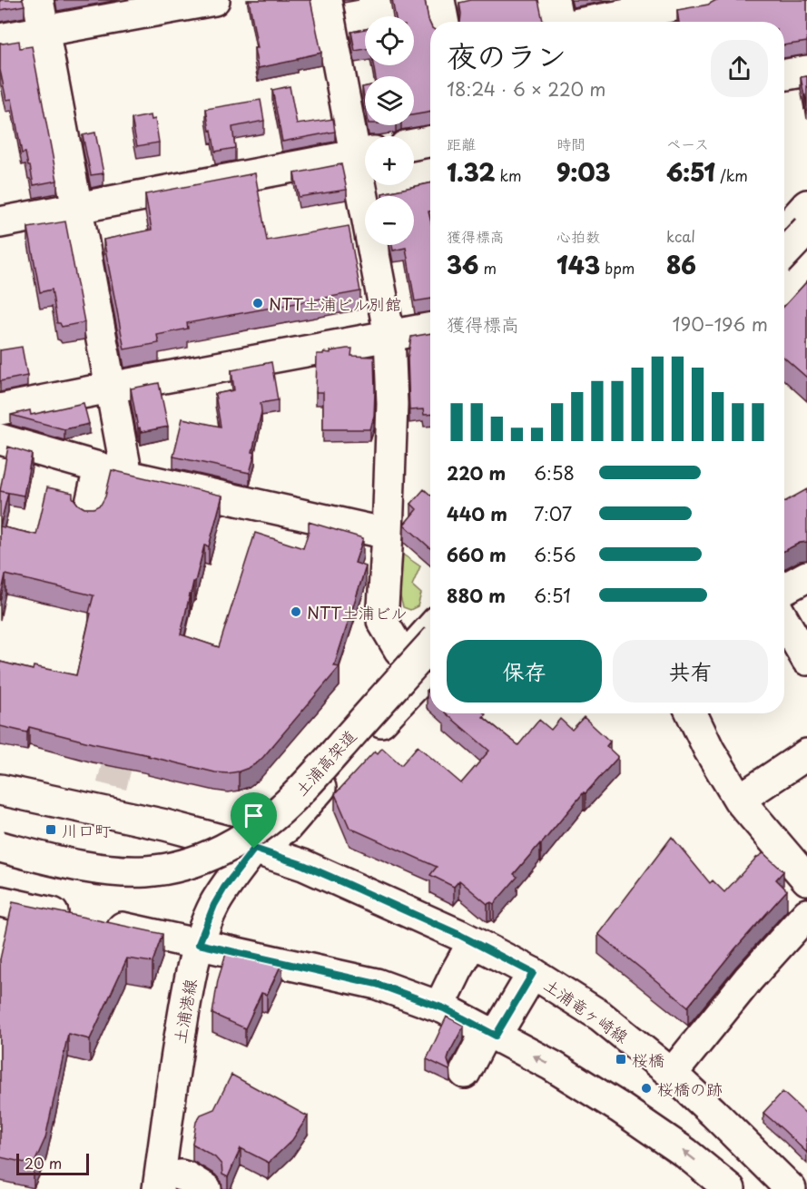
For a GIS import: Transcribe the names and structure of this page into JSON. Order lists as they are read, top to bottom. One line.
{"streets":{"street":["土浦高架道","土浦竜ヶ崎線","土浦港線"]},"crossings":[["土浦竜ヶ崎線","土浦港線"]],"places":{"other":["NTT土浦ビル別館","NTT土浦ビル","桜橋の跡"],"transit":["川口町","桜橋"]},"scale_bar":"20 m","page":{"map_buttons":["+","−"],"heading":["夜のラン","18:24 · 6 × 220 m"],"stats":[["距離","1.32 km"],["時間","9:03"],["ペース","6:51 /km"],["獲得標高","36 m"],["心拍数","143 bpm"],["kcal","86"]],"chart":["獲得標高","190–196 m"],"list":[{"name":"220 m","note":"6:58"},{"name":"440 m","note":"7:07"},{"name":"660 m","note":"6:56"},{"name":"880 m","note":"6:51"}],"buttons":["保存","共有"],"scale":"20 m"}}
